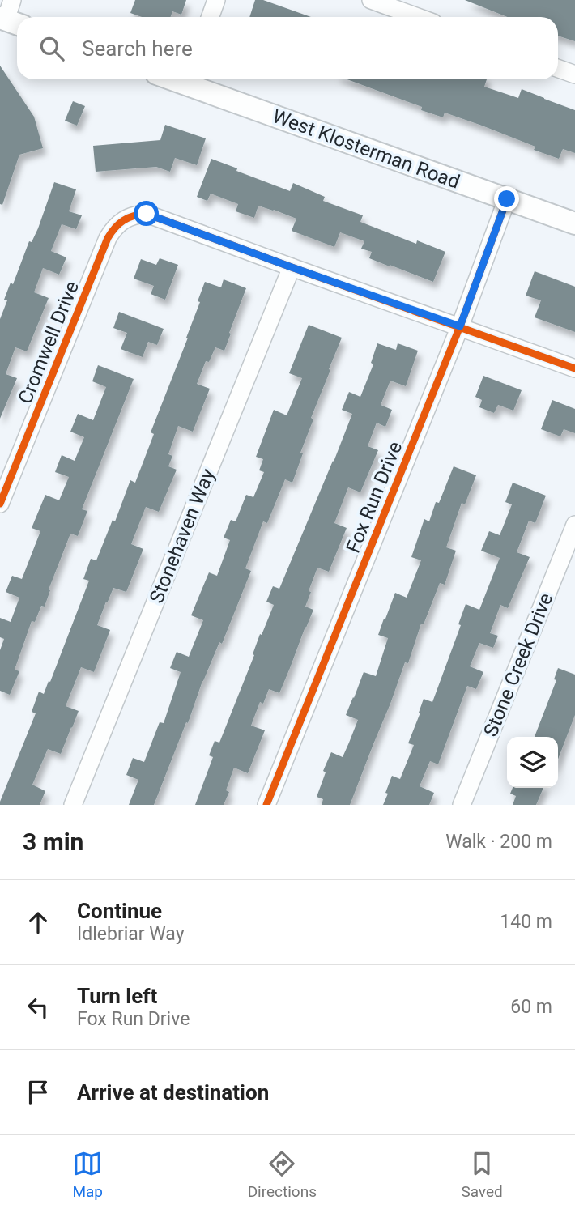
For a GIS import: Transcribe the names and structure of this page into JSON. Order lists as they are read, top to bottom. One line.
{"streets":{"street":["West Klosterman Road","Cromwell Drive","Fox Run Drive","Stonehaven Way","Stone Creek Drive"]},"crossings":[["West Klosterman Road","Fox Run Drive"],["Cromwell Drive","Stonehaven Way"]],"page":{"search":"Search here","heading":["3 min","Walk · 200 m"],"list":[["Continue","Idlebriar Way","140 m"],["Turn left","Fox Run Drive","60 m"],"Arrive at destination"],"nav":["Map","Directions","Saved"]}}
